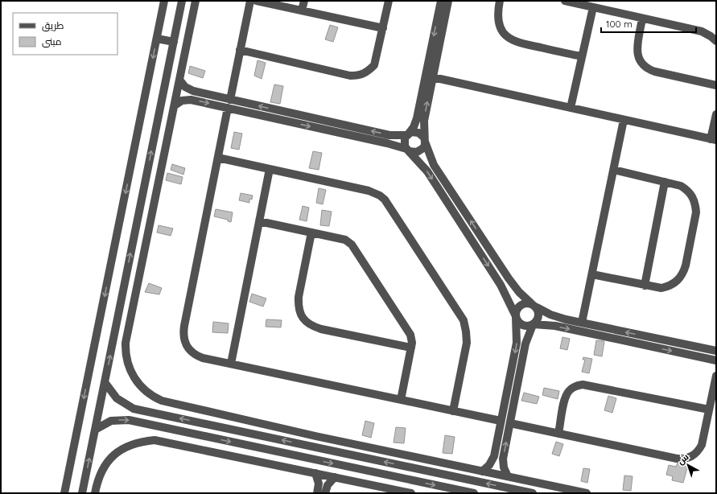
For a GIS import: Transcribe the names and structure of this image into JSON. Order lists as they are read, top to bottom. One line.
{"legend":["طريق","مبنى"],"scale_bar":"100 m","north":"top left"}
